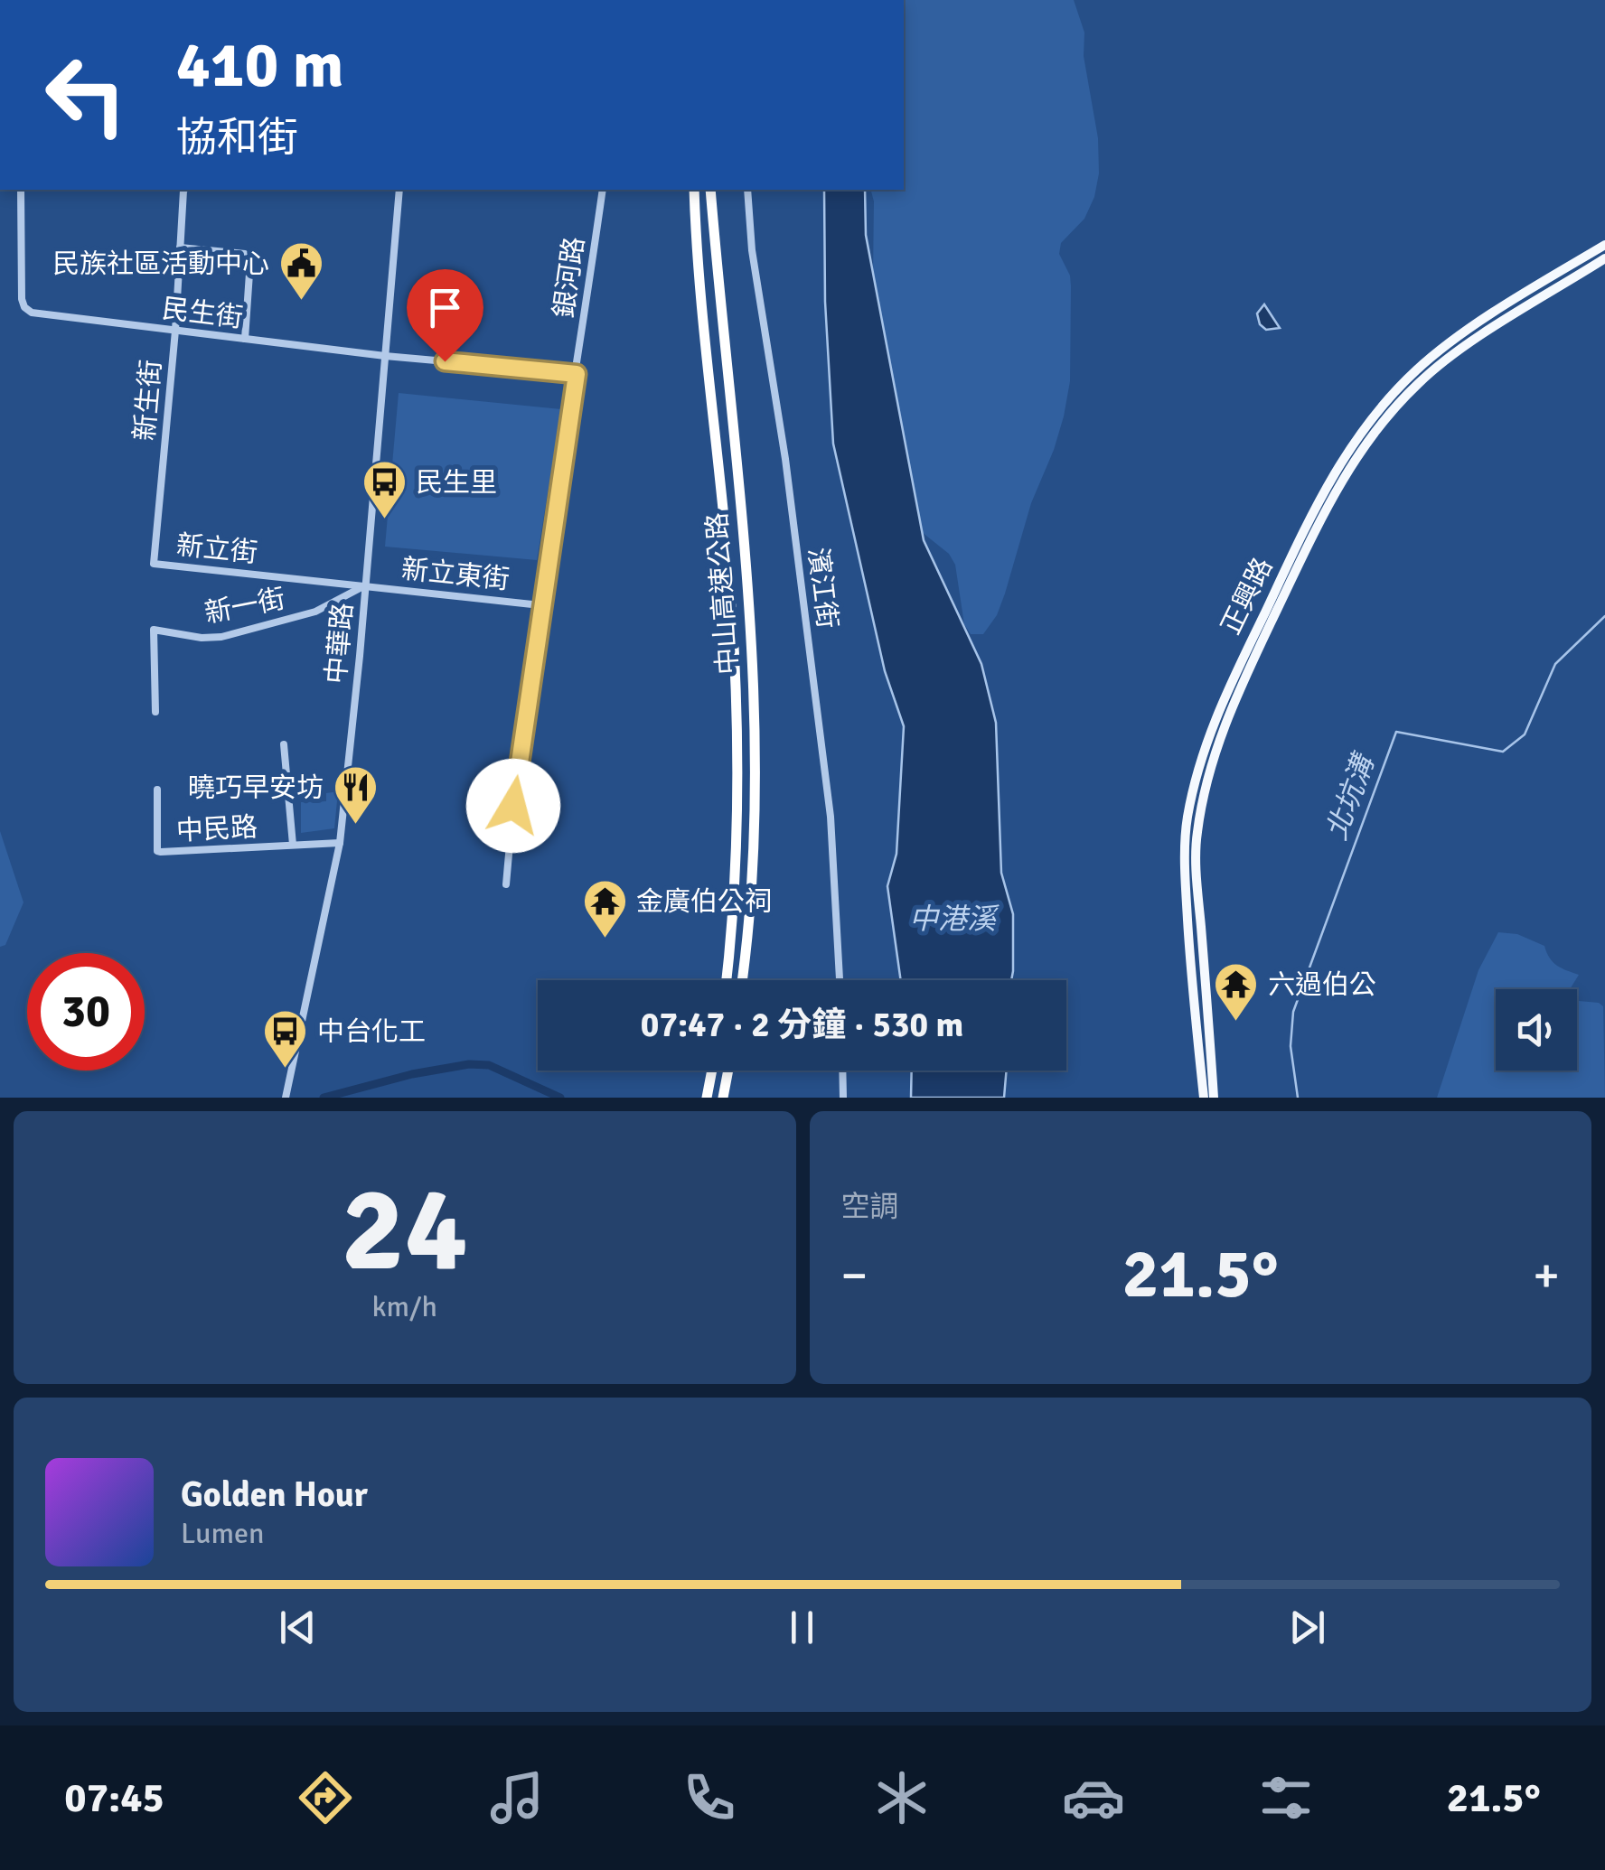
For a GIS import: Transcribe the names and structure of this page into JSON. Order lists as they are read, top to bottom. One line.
{"streets":{"highway":["中山高速公路"],"main road":["正興路"],"street":["銀河路","民生街","新生街","新立街","新立東街","濱江街","新一街","中華路","中民路"]},"crossings":[["銀河路","民生街"],["銀河路","新立東街"],["民生街","新生街"],["民生街","中華路"],["新生街","新立街"],["新立街","新立東街"],["新立街","新一街"],["新立街","中華路"],["新立東街","新一街"],["新立東街","中華路"],["新一街","中華路"],["中華路","中民路"]],"water":["北坑溝","中港溪"],"places":{"public building":["民族社區活動中心"],"bus stop":["民生里","中台化工"],"restaurant":["曉巧早安坊"],"temple":["金廣伯公祠","六過伯公"]},"page":{"turn":["410 m","協和街"],"limit":"30","trip":"07:47 · 2 分鐘 · 530 m","tile":[["24","km/h"],"空調"],"heat":["−","21.5°","+"],"song":["Golden Hour","Lumen"],"tabs":["07:45","21.5°"]}}
